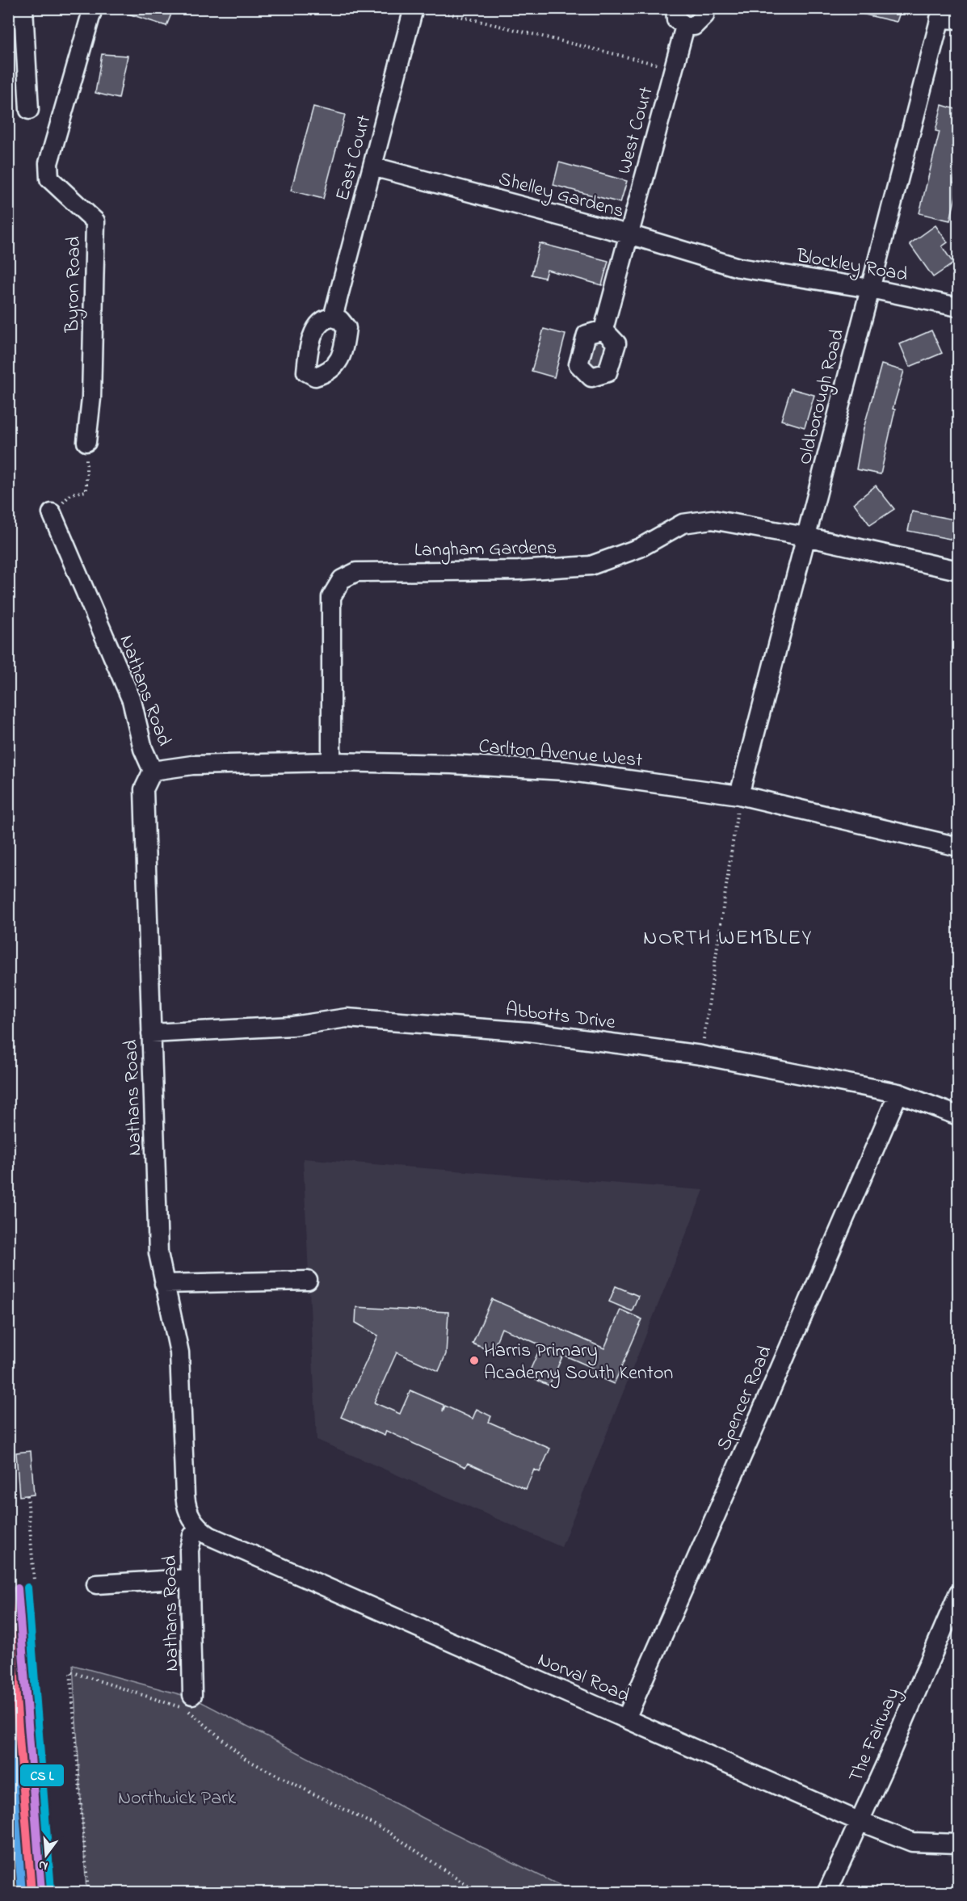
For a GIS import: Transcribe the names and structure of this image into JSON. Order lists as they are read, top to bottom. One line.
{"streets":{"street":["West Court","East Court","Shelley Gardens","Blockley Road","Byron Road","Oldborough Road","Langham Gardens","Nathans Road","Carlton Avenue West","Abbotts Drive","Spencer Road","Norval Road","The Fairway"]},"crossings":[["West Court","Shelley Gardens"],["East Court","Shelley Gardens"],["Shelley Gardens","Blockley Road"],["Blockley Road","Oldborough Road"],["Oldborough Road","Langham Gardens"],["Oldborough Road","Carlton Avenue West"],["Langham Gardens","Carlton Avenue West"],["Nathans Road","Carlton Avenue West"],["Nathans Road","Abbotts Drive"],["Nathans Road","Norval Road"],["Abbotts Drive","Spencer Road"],["Spencer Road","Norval Road"],["Norval Road","The Fairway"]],"districts":["NORTH WEMBLEY"],"parks":["Northwick Park"],"places":["Harris Primary Academy South Kenton"],"north":"bottom"}
